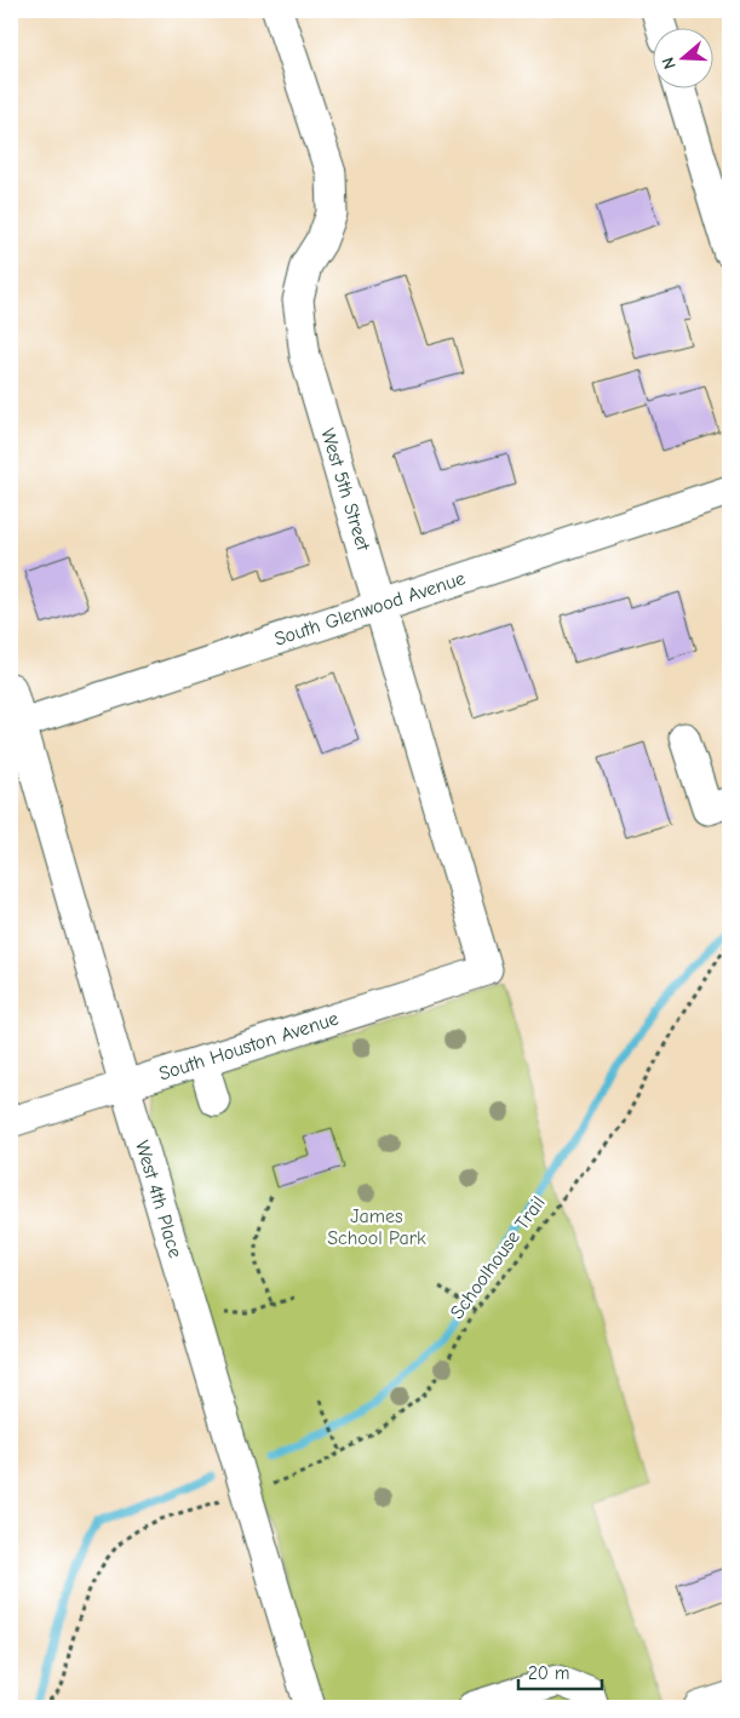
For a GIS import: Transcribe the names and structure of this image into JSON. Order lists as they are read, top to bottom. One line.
{"streets":{"street":["West 5th Street","South Glenwood Avenue","South Houston Avenue","West 4th Place"],"path":["Schoolhouse Trail"]},"crossings":[["West 5th Street","South Glenwood Avenue"],["West 5th Street","South Houston Avenue"],["South Glenwood Avenue","West 4th Place"],["South Houston Avenue","West 4th Place"],["West 4th Place","Schoolhouse Trail"]],"parks":["James School Park"],"scale_bar":"20 m","north":"left"}
